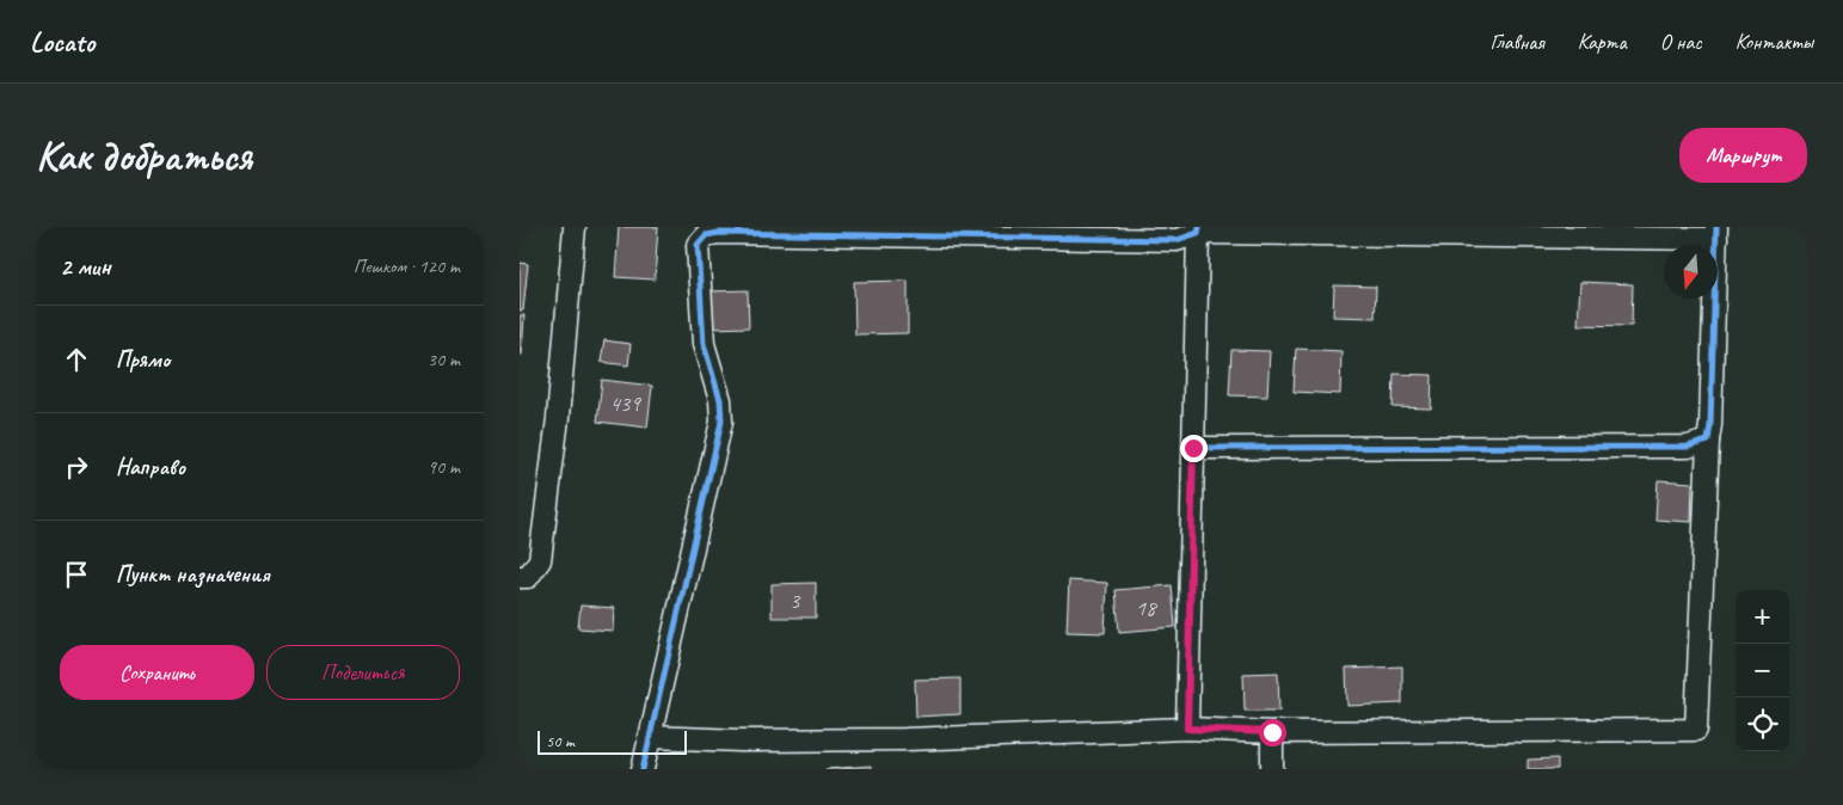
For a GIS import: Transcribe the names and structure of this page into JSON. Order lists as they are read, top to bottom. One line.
{"house_numbers":["439","3","18"],"scale_bar":"50 m","north":"bottom","page":{"header":"Locato","nav":["Главная","Карта","О нас","Контакты"],"buttons":["Маршрут",["Сохранить","Поделиться"]],"title":"Как добраться","heading":["2 мин","Пешком · 120 m"],"list":[["Прямо","30 m"],["Направо","90 m"],"Пункт назначения"],"map_buttons":["+","−"],"scale":"50 m"}}
